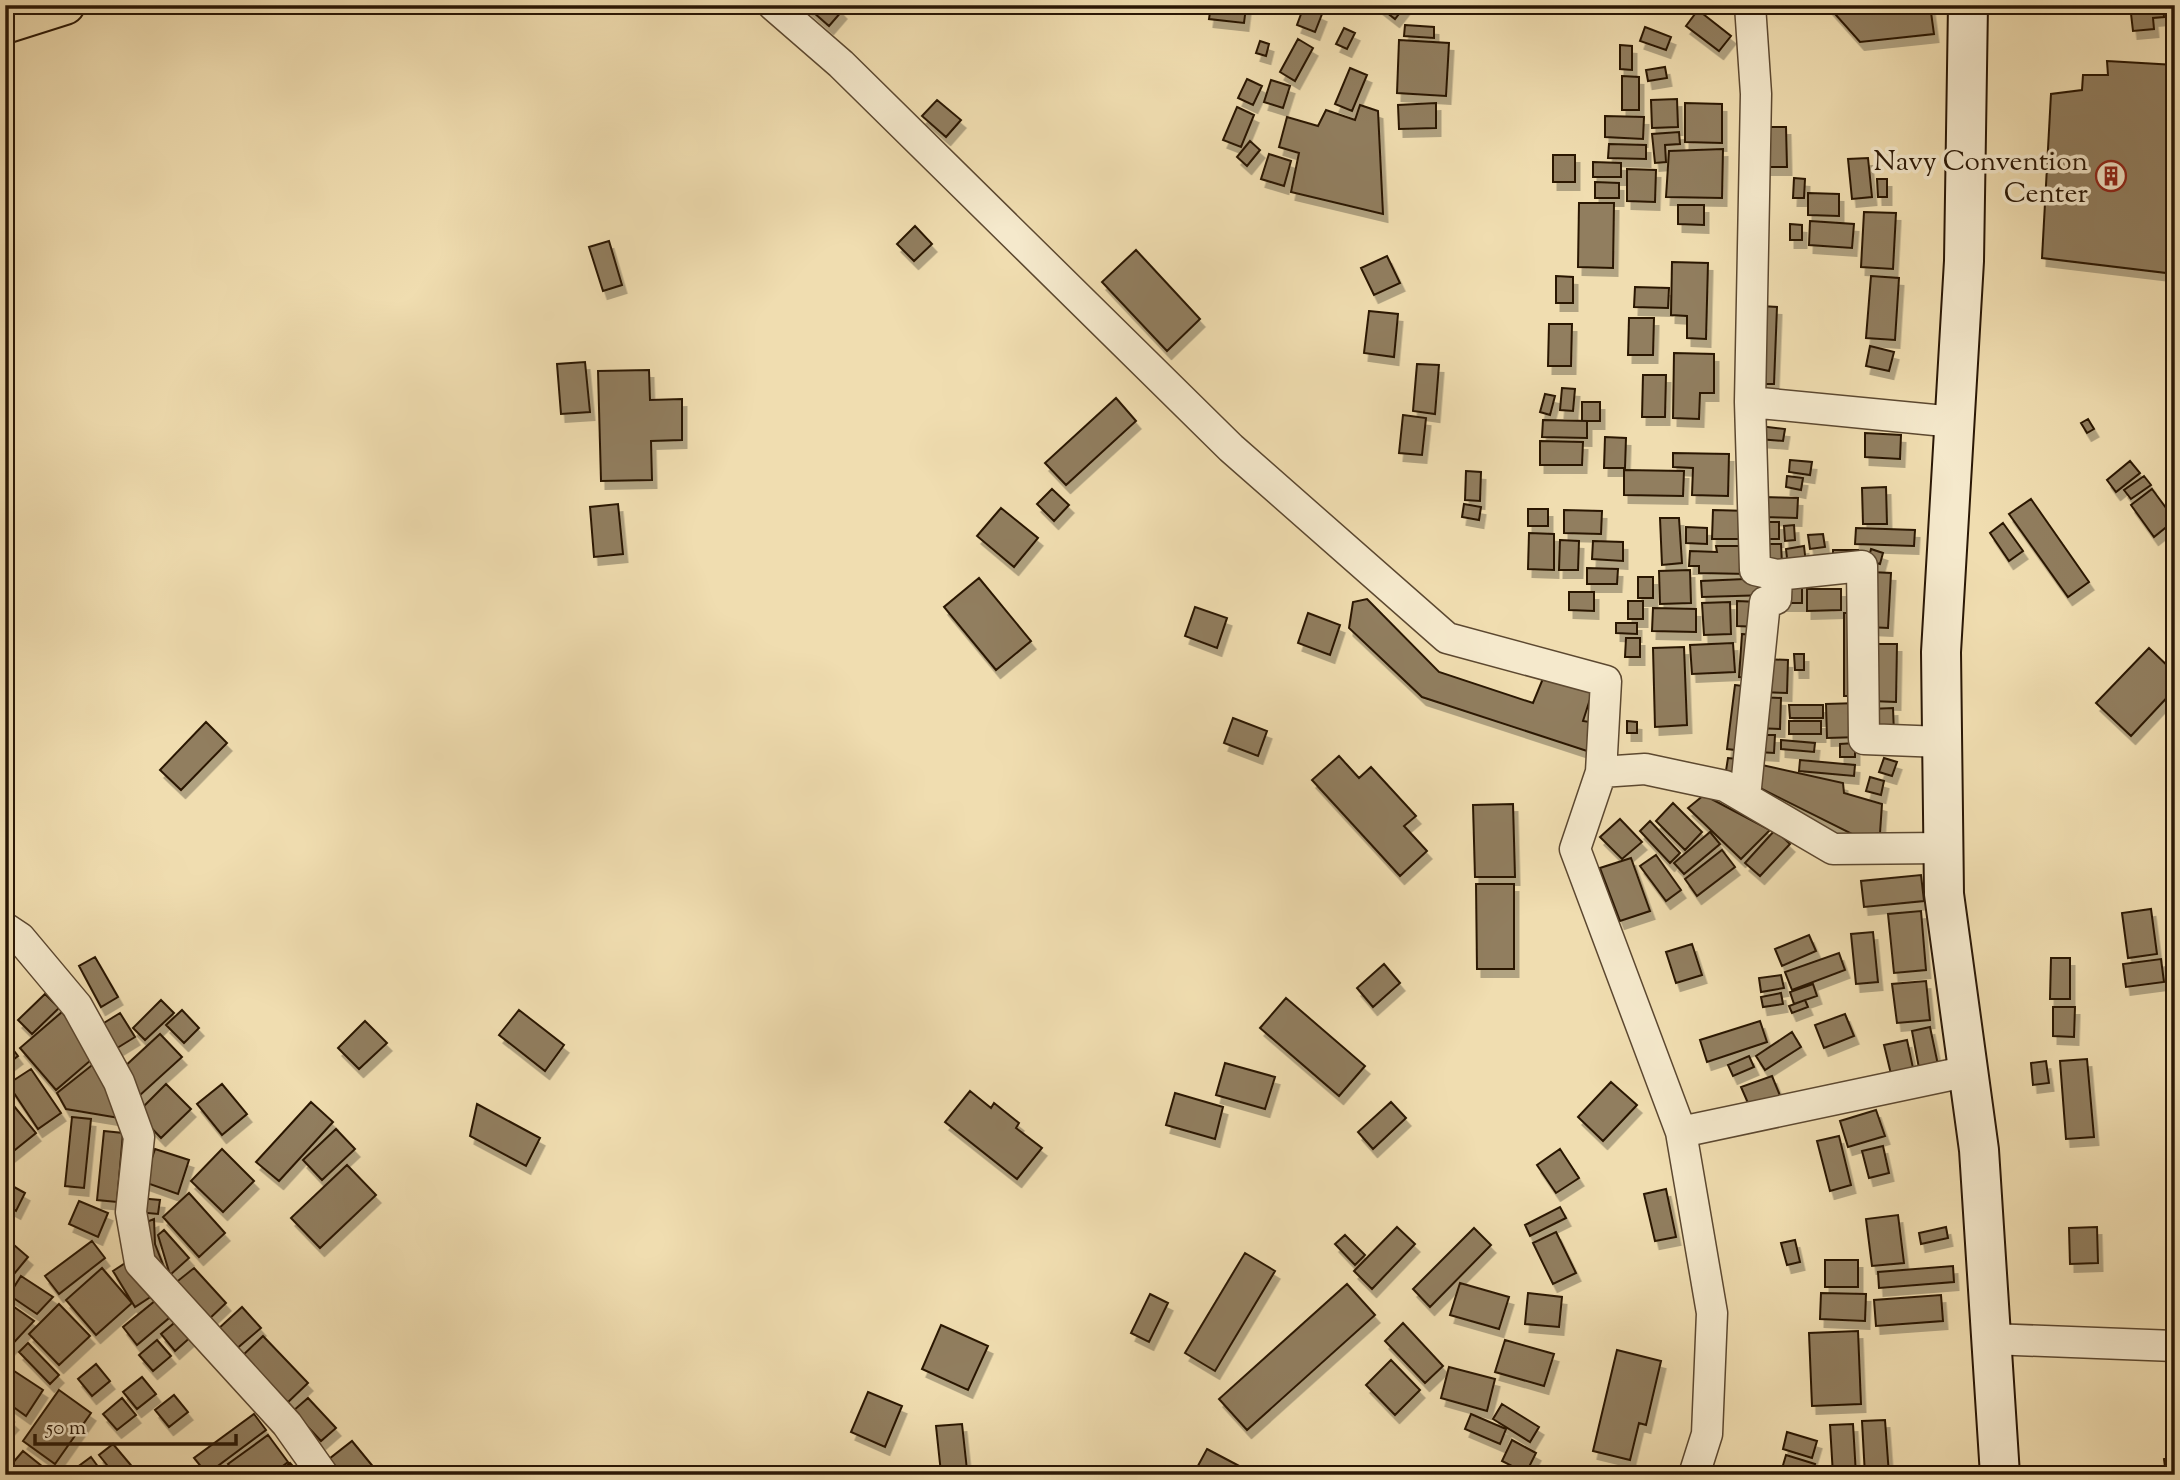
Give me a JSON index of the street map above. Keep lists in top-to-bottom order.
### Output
{
  "places": {
    "building": ["Navy Convention Center"]
  },
  "scale_bar": "50 m"
}
